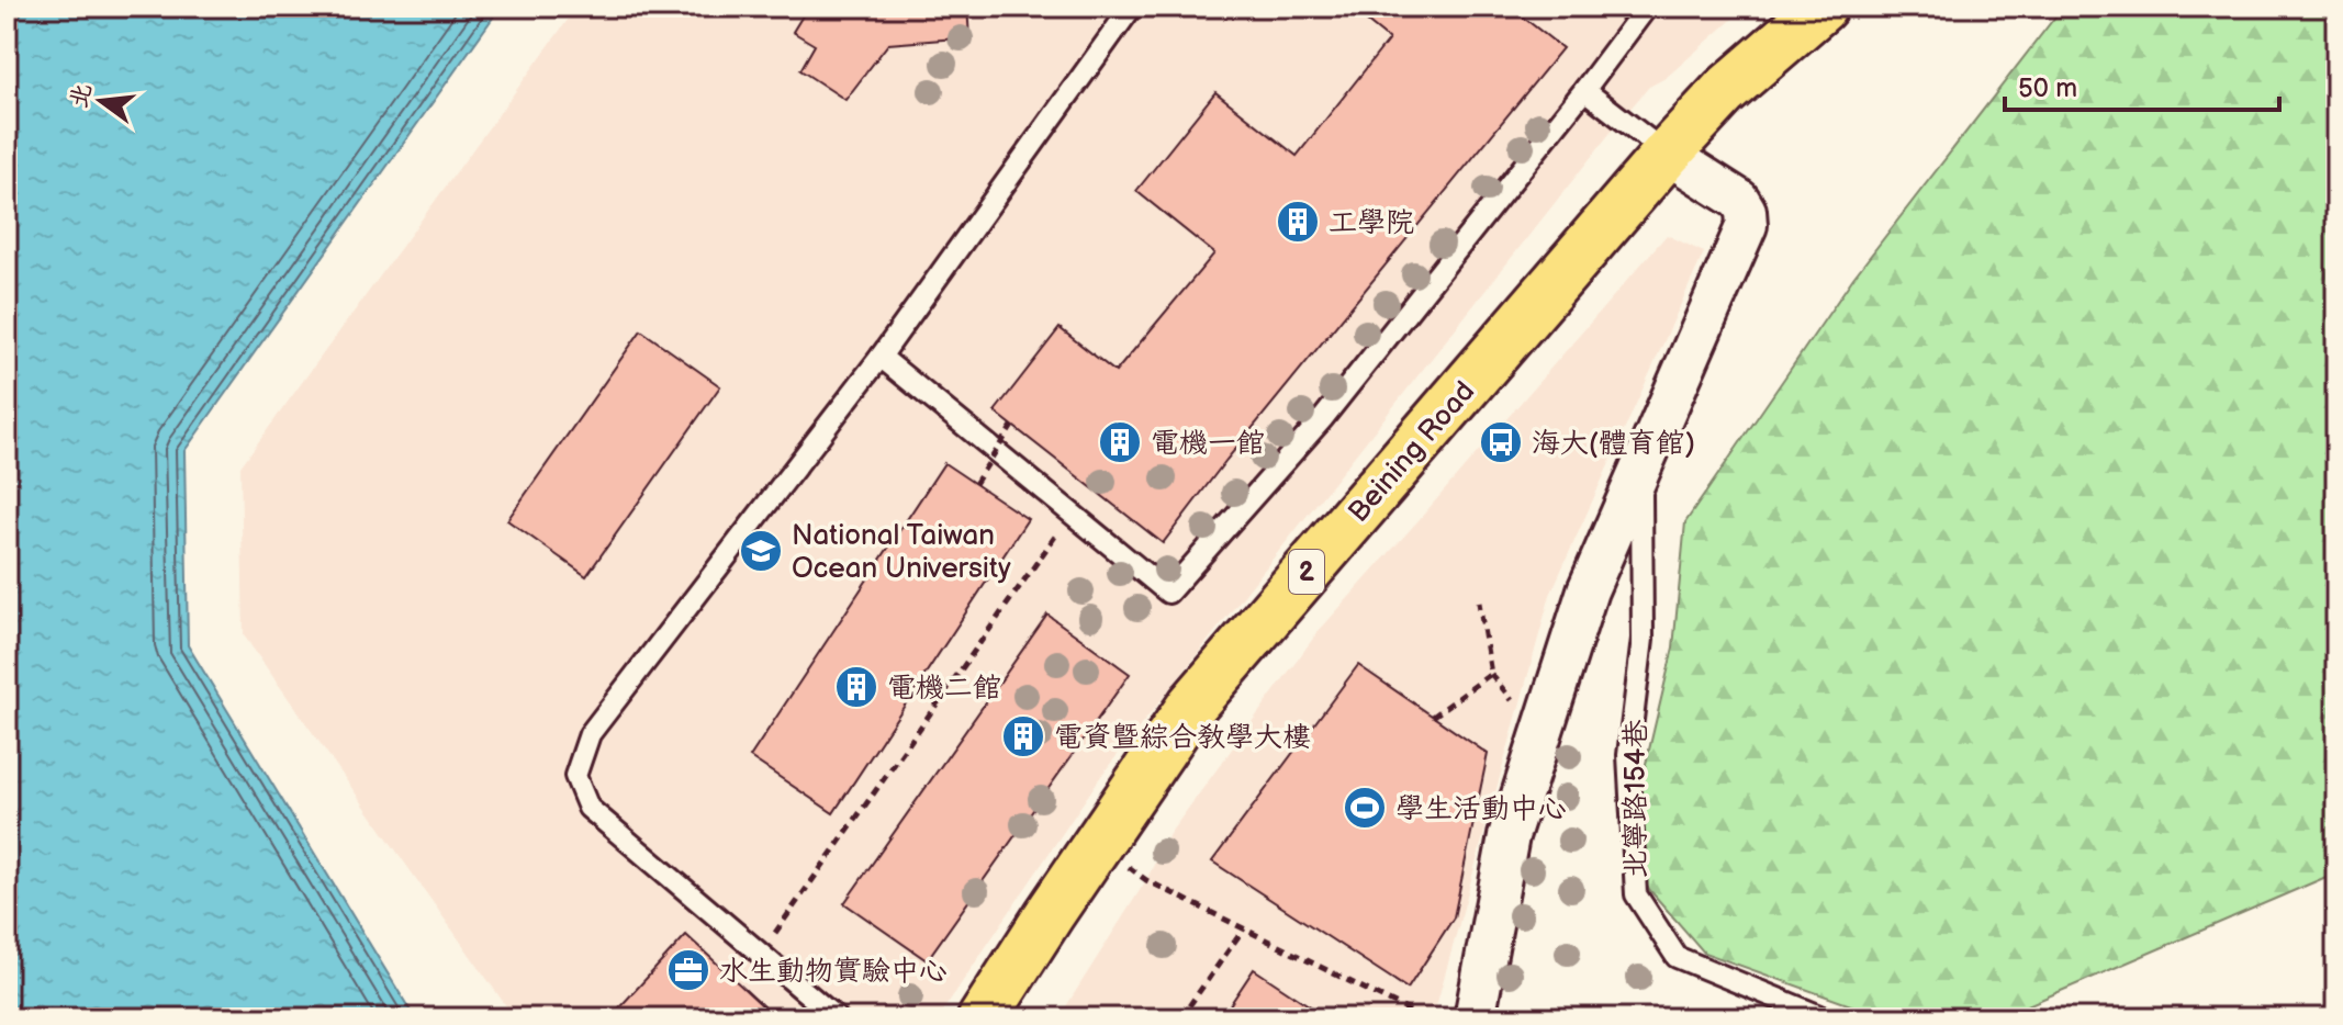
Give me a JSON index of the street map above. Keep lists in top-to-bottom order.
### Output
{
  "streets": {
    "main road": ["Beining Road", "2"],
    "street": ["北寧路154巷"]
  },
  "crossings": [
    ["Beining Road", "北寧路154巷"]
  ],
  "places": {
    "building": [
      "工學院",
      "電機一館",
      "電機二館",
      "電資暨綜合教學大樓"
    ],
    "bus stop": ["海大(體育館)"],
    "school or university": ["National Taiwan Ocean University"],
    "sports": ["學生活動中心"],
    "office": ["水生動物實驗中心"]
  },
  "scale_bar": "50 m",
  "north": "left"
}
